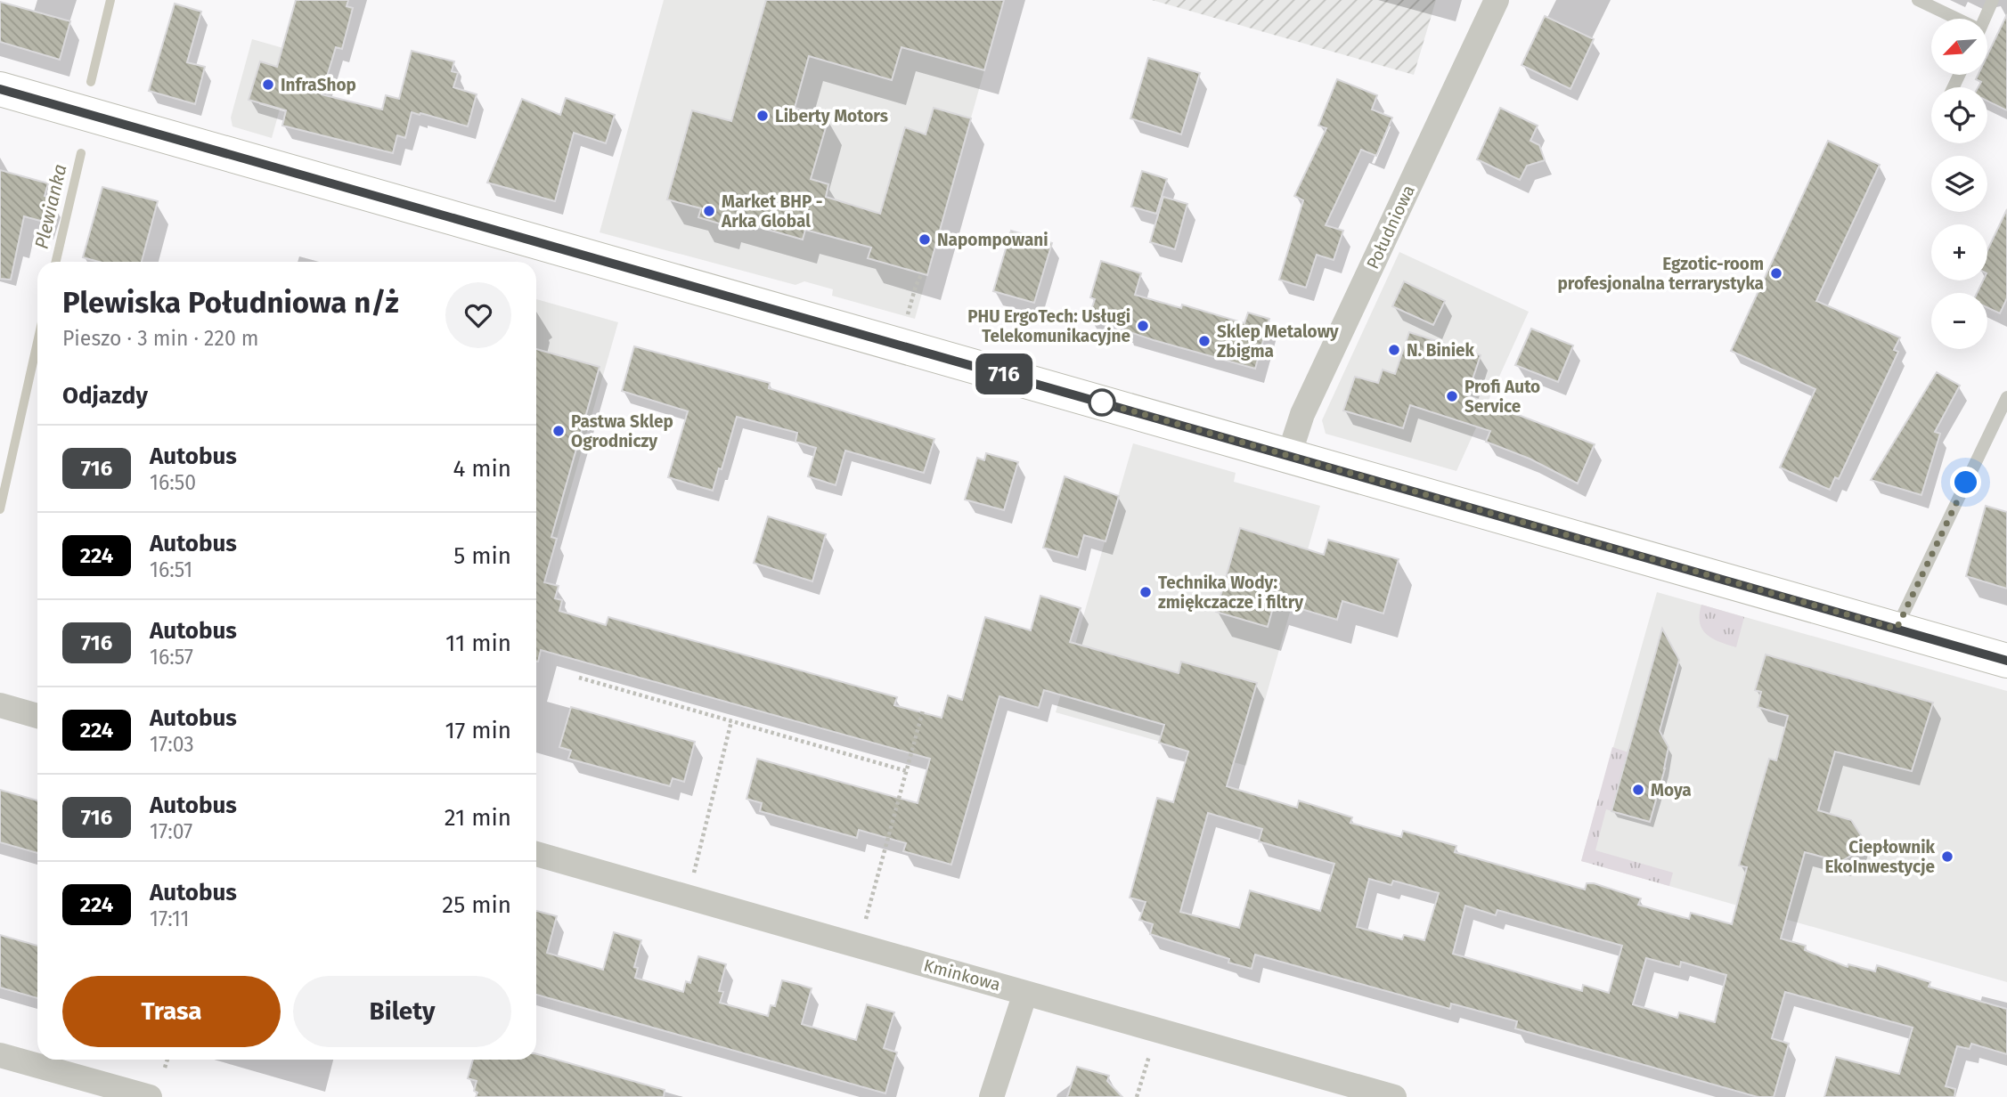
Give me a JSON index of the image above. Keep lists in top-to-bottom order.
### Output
{
  "streets": {
    "street": ["Południowa", "Kminkowa"]
  },
  "water": ["Plewianka"],
  "places": [
    "InfraShop",
    "Liberty Motors",
    "Market BHP - Arka Global",
    "Napompowani",
    "Egzotic-room profesjonalna terrarystyka",
    "PHU ErgoTech: Usługi Telekomunikacyjne",
    "Sklep Metalowy Zbigma",
    "N. Biniek",
    "Profi Auto Service",
    "Pastwa Sklep Ogrodniczy",
    "Technika Wody: zmiękczacze i filtry",
    "Moya",
    "Ciepłownik EkoInwestycje"
  ],
  "lines": ["bus line 716"],
  "north": "bottom left",
  "page": {
    "on_map": "716",
    "map_buttons": ["+", "−"],
    "heading": [
      ["Plewiska Południowa n/ż", "Pieszo · 3 min · 220 m"],
      "Odjazdy"
    ],
    "list": [
      {
        "mark": "716",
        "name": "Autobus",
        "note": "16:50",
        "value": "4 min"
      },
      {
        "mark": "224",
        "name": "Autobus",
        "note": "16:51",
        "value": "5 min"
      },
      {
        "mark": "716",
        "name": "Autobus",
        "note": "16:57",
        "value": "11 min"
      },
      {
        "mark": "224",
        "name": "Autobus",
        "note": "17:03",
        "value": "17 min"
      },
      {
        "mark": "716",
        "name": "Autobus",
        "note": "17:07",
        "value": "21 min"
      },
      {
        "mark": "224",
        "name": "Autobus",
        "note": "17:11",
        "value": "25 min"
      }
    ],
    "buttons": ["Trasa", "Bilety"]
  }
}
